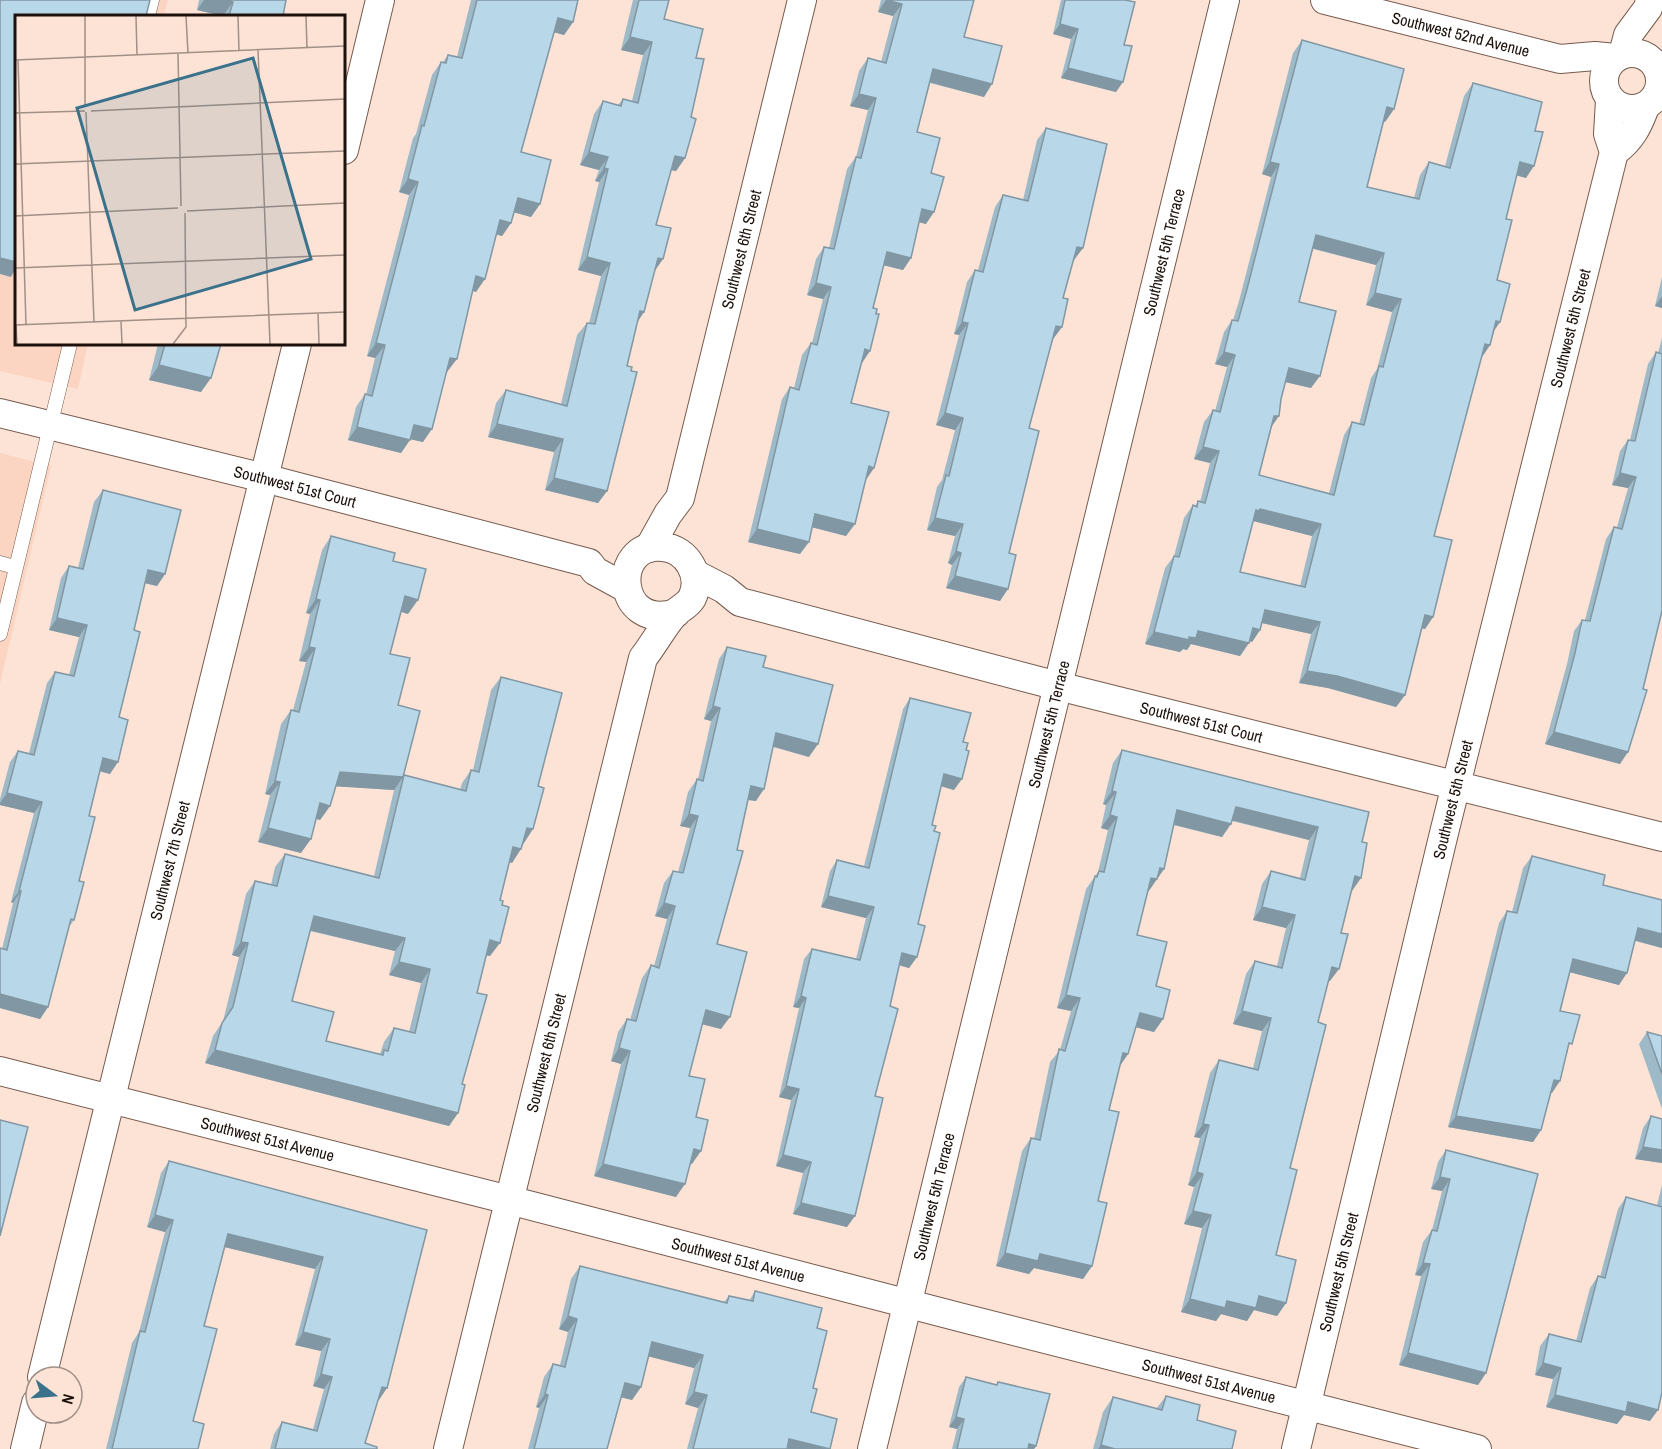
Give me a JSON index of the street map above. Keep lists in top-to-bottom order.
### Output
{
  "streets": {
    "street": [
      "Southwest 52nd Avenue",
      "Southwest 6th Street",
      "Southwest 5th Terrace",
      "Southwest 5th Street",
      "Southwest 51st Court",
      "Southwest 7th Street",
      "Southwest 51st Avenue"
    ]
  },
  "crossings": [
    ["Southwest 52nd Avenue", "Southwest 5th Street"],
    ["Southwest 6th Street", "Southwest 51st Court"],
    ["Southwest 6th Street", "Southwest 51st Avenue"],
    ["Southwest 5th Terrace", "Southwest 51st Court"],
    ["Southwest 5th Terrace", "Southwest 51st Avenue"],
    ["Southwest 5th Street", "Southwest 51st Court"],
    ["Southwest 5th Street", "Southwest 51st Avenue"],
    ["Southwest 51st Court", "Southwest 7th Street"],
    ["Southwest 7th Street", "Southwest 51st Avenue"]
  ],
  "north": "right"
}
